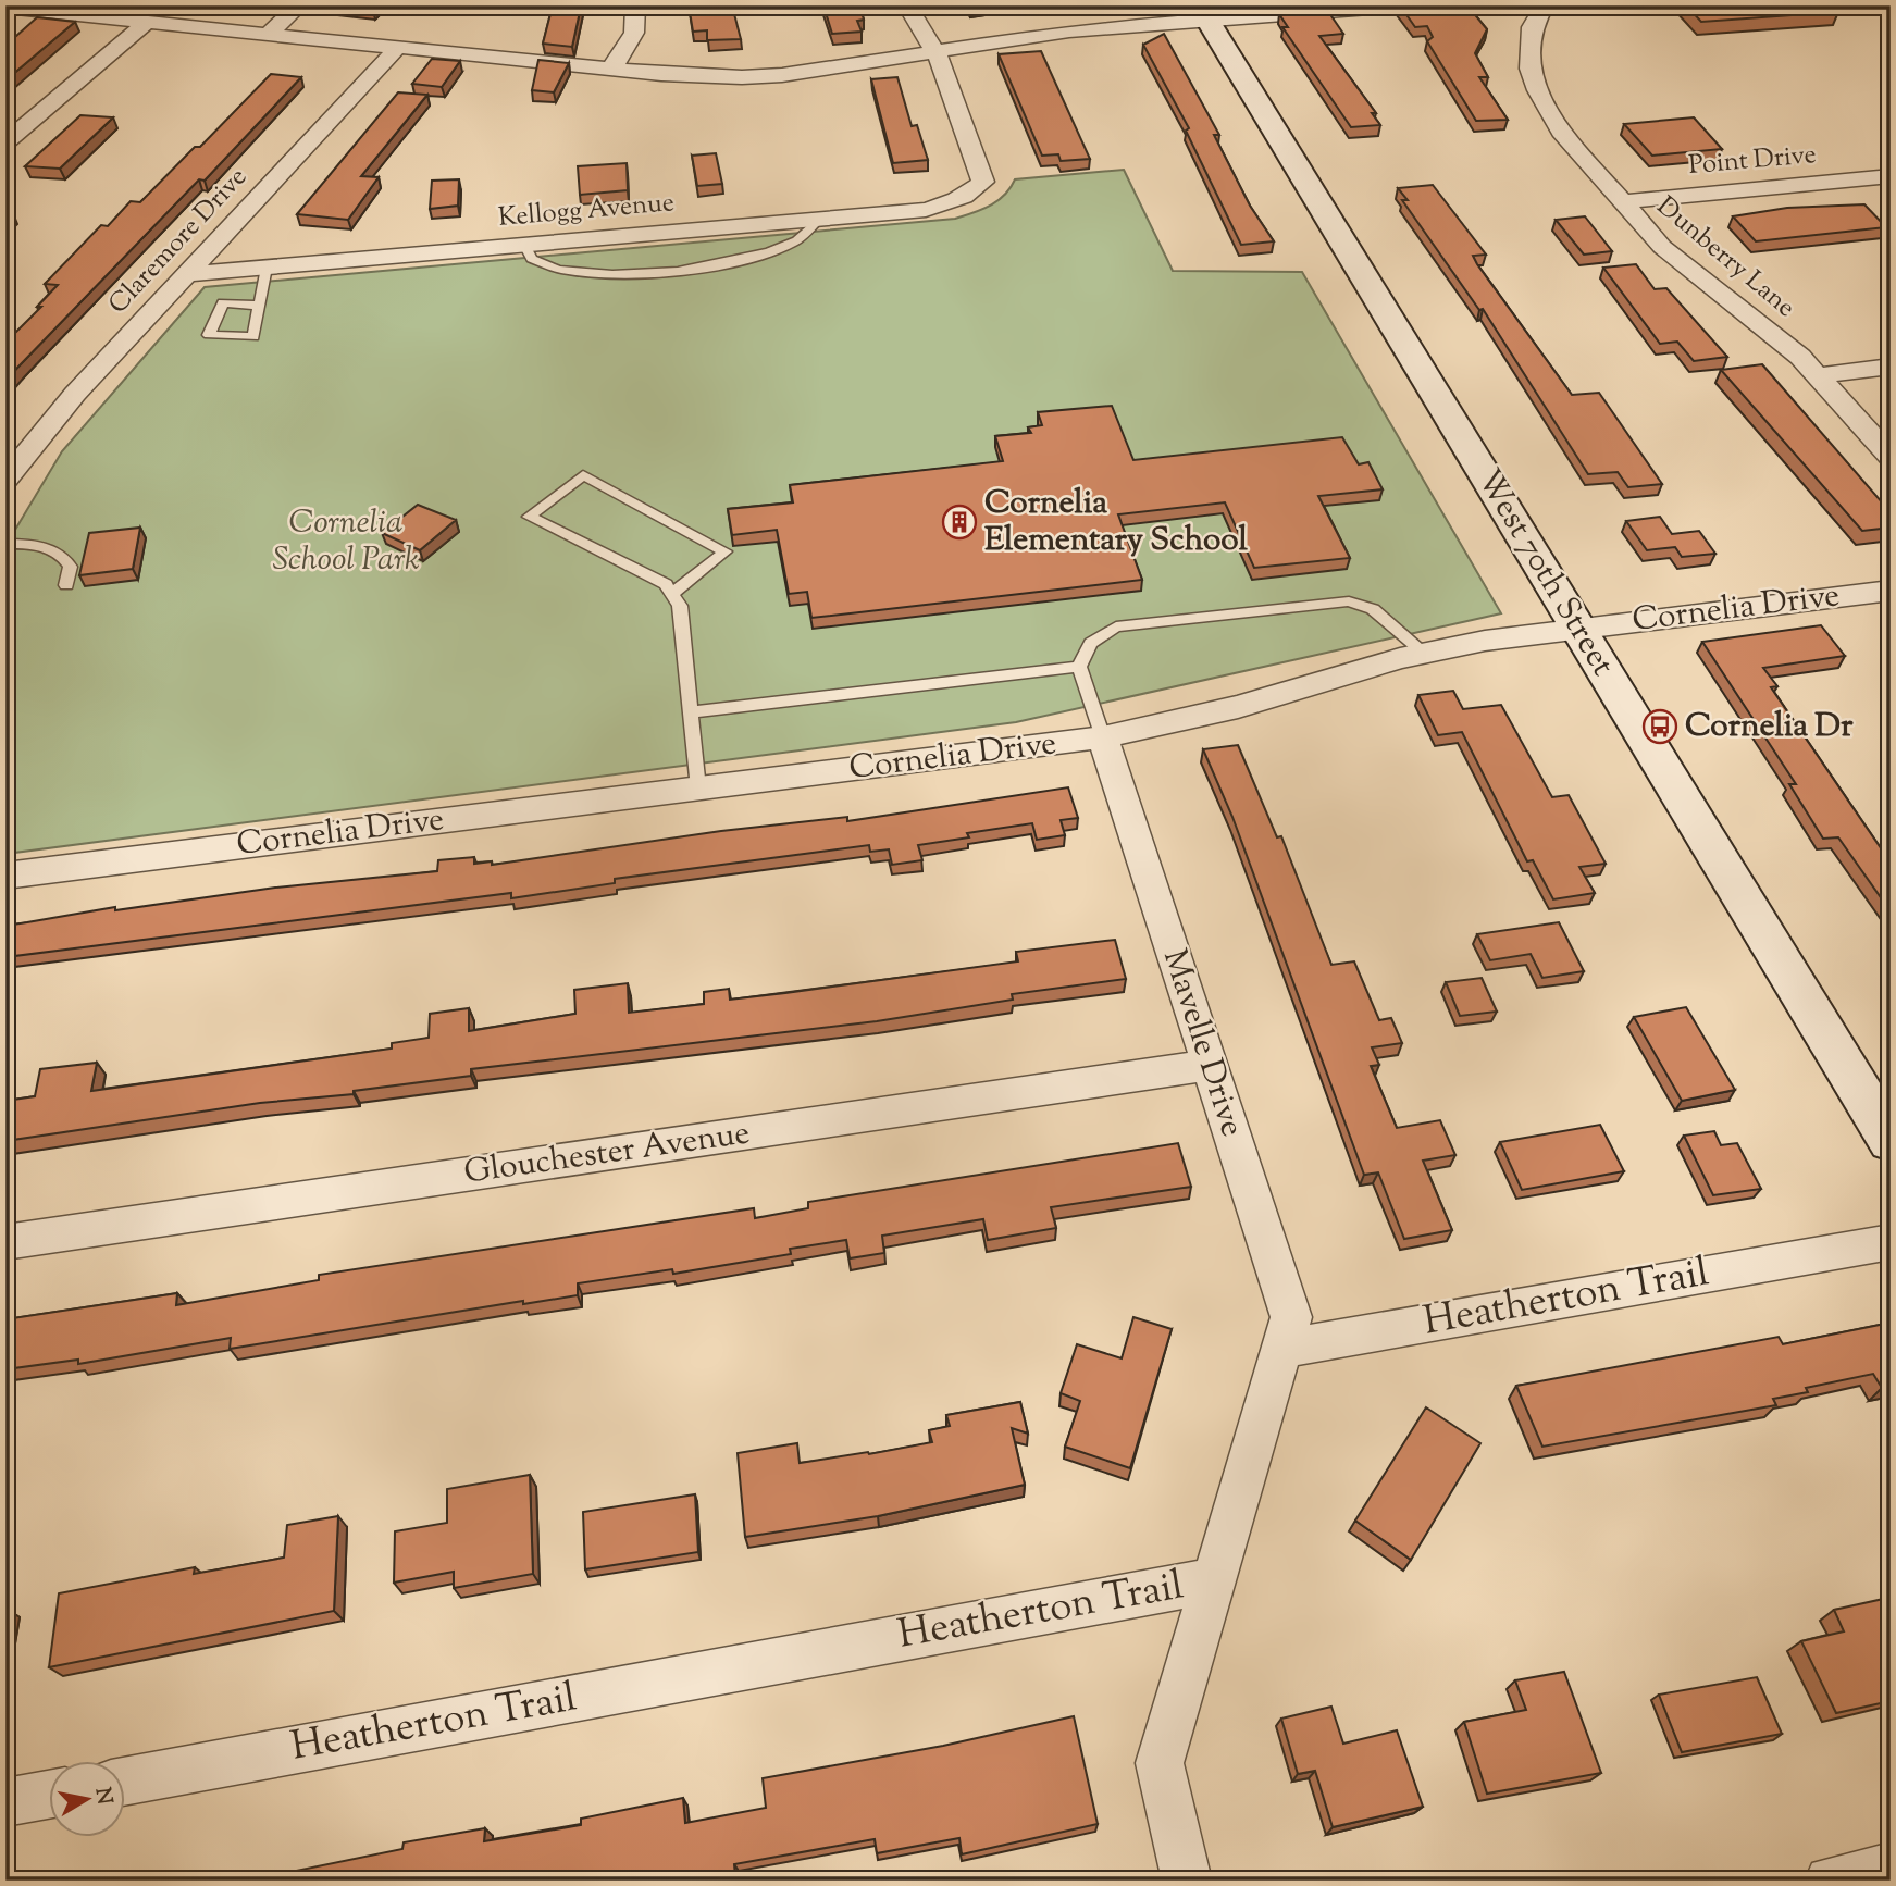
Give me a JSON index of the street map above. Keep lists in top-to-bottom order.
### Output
{
  "streets": {
    "street": [
      "Point Drive",
      "Kellogg Avenue",
      "Claremore Drive",
      "Dunberry Lane",
      "West 70th Street",
      "Cornelia Drive",
      "Mavelle Drive",
      "Glouchester Avenue",
      "Heatherton Trail"
    ]
  },
  "crossings": [
    ["Point Drive", "Dunberry Lane"],
    ["Kellogg Avenue", "Claremore Drive"],
    ["West 70th Street", "Cornelia Drive"],
    ["Cornelia Drive", "Mavelle Drive"],
    ["Mavelle Drive", "Glouchester Avenue"],
    ["Mavelle Drive", "Heatherton Trail"]
  ],
  "parks": ["Cornelia School Park"],
  "places": {
    "building": ["Cornelia Elementary School"],
    "bus stop": ["Cornelia Dr"]
  },
  "north": "right"
}
